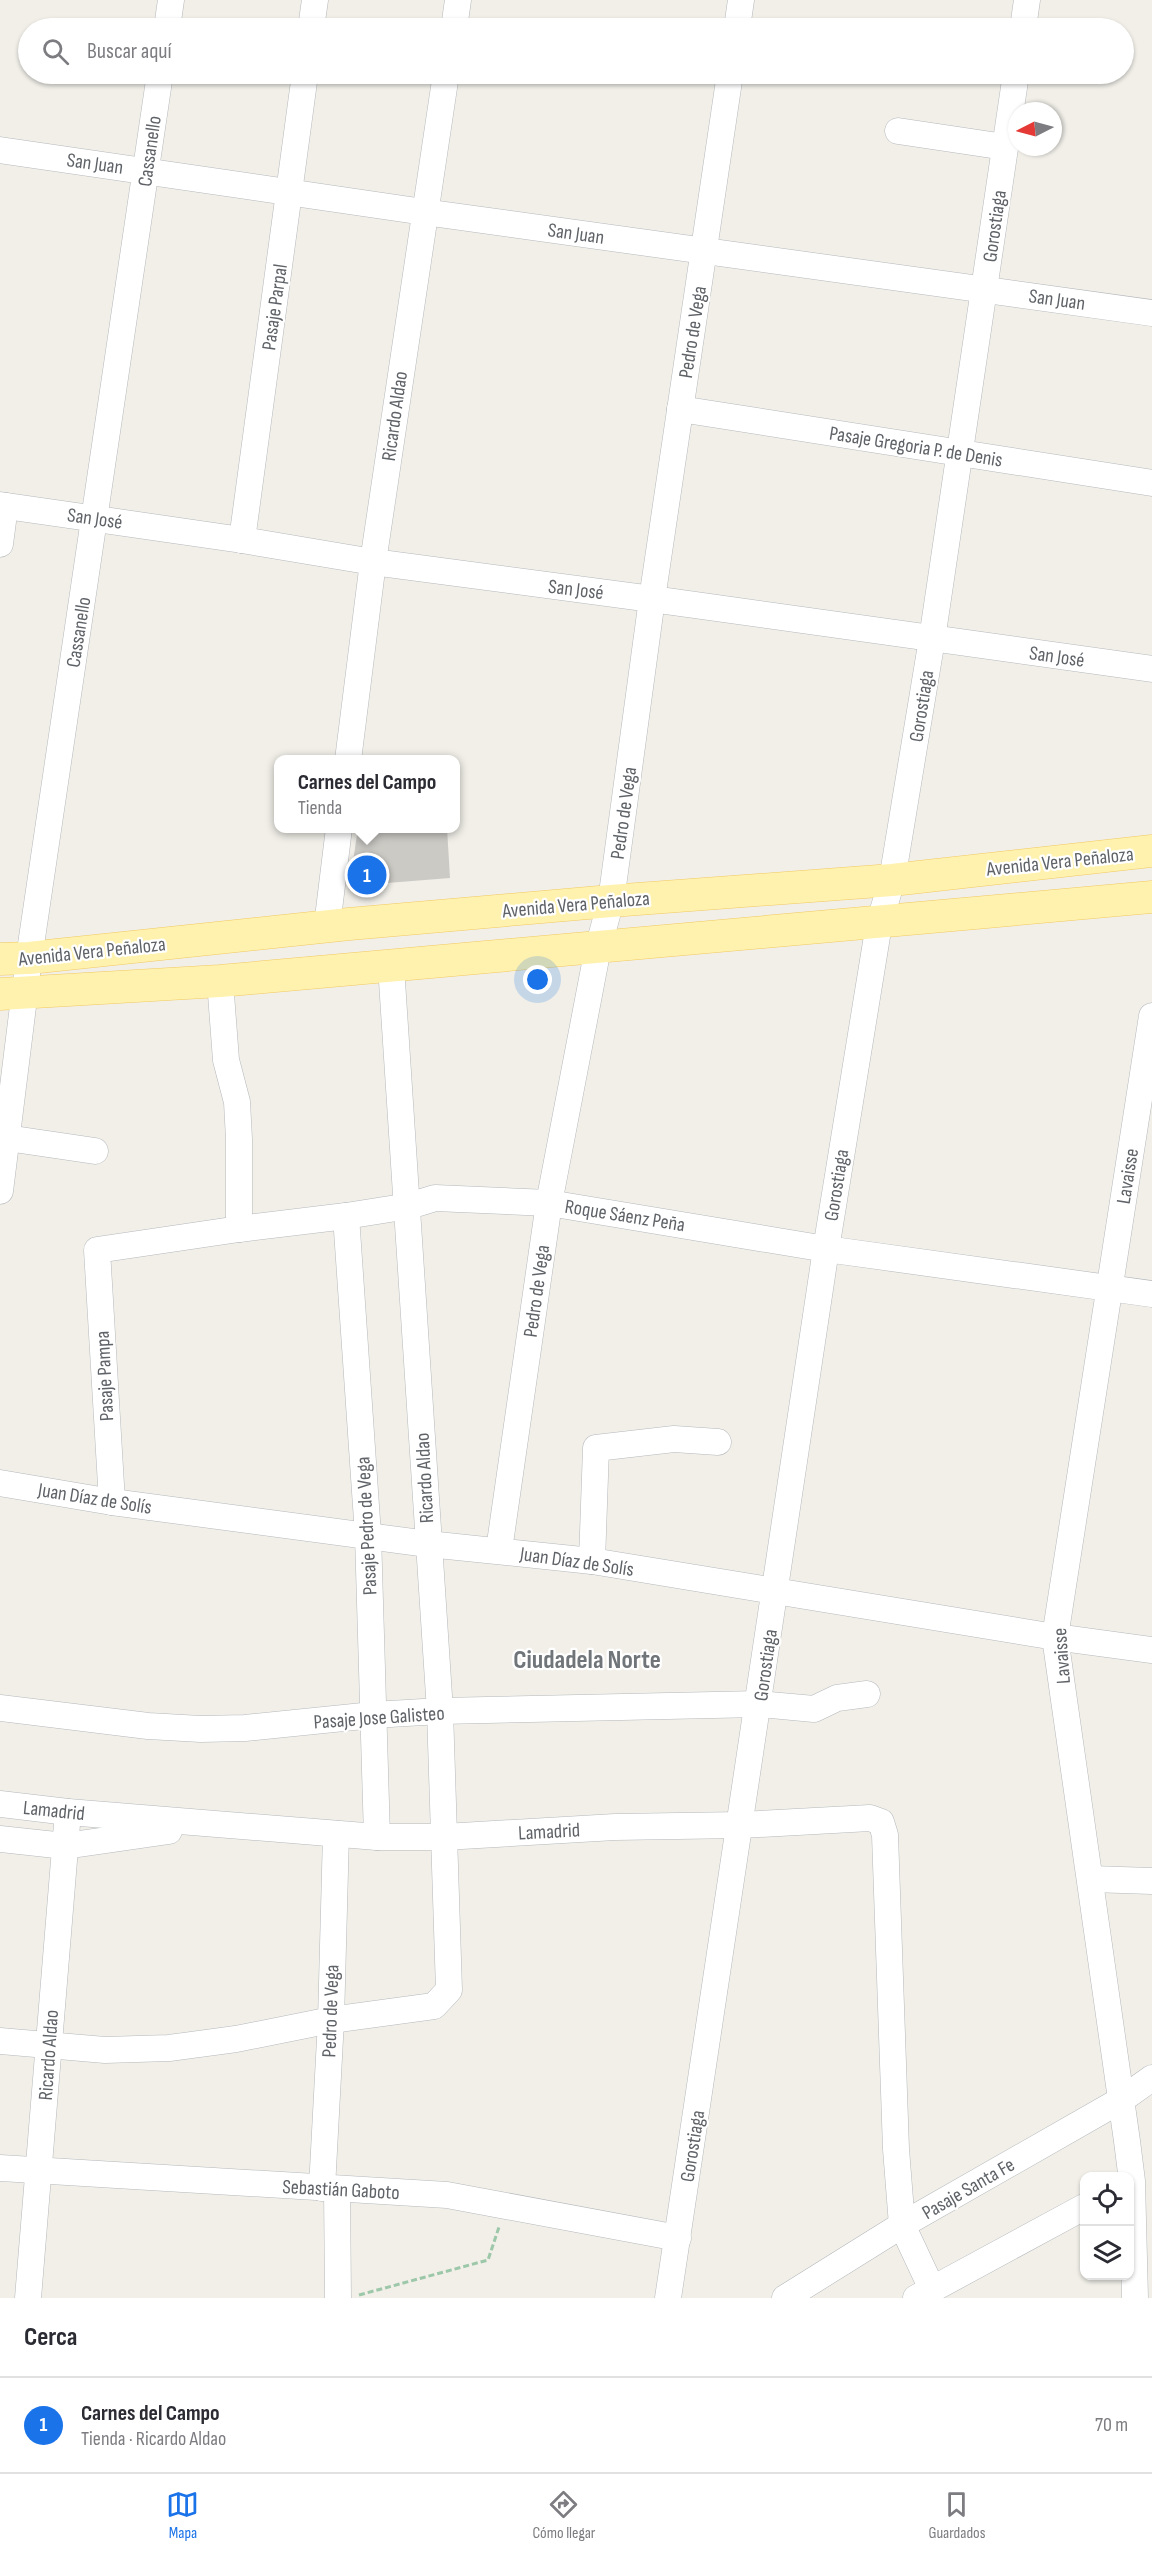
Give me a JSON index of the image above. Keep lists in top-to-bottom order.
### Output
{
  "streets": {
    "main road": ["Avenida Vera Peñaloza"],
    "street": [
      "Cassanello",
      "San Juan",
      "Gorostiaga",
      "Pasaje Parpal",
      "Pedro de Vega",
      "Ricardo Aldao",
      "Pasaje Gregoria P. de Denis",
      "San José",
      "Lavaisse",
      "Roque Sáenz Peña",
      "Pasaje Pampa",
      "Juan Díaz de Solís",
      "Pasaje Pedro de Vega",
      "Pasaje Jose Galisteo",
      "Lamadrid",
      "Pasaje Santa Fe",
      "Sebastián Gaboto"
    ]
  },
  "crossings": [
    ["Cassanello", "San Juan"],
    ["Cassanello", "San José"],
    ["Cassanello", "Avenida Vera Peñaloza"],
    ["San Juan", "Gorostiaga"],
    ["San Juan", "Pasaje Parpal"],
    ["San Juan", "Pedro de Vega"],
    ["San Juan", "Ricardo Aldao"],
    ["Gorostiaga", "Pasaje Gregoria P. de Denis"],
    ["Gorostiaga", "San José"],
    ["Gorostiaga", "Avenida Vera Peñaloza"],
    ["Gorostiaga", "Roque Sáenz Peña"],
    ["Gorostiaga", "Juan Díaz de Solís"],
    ["Gorostiaga", "Pasaje Jose Galisteo"],
    ["Gorostiaga", "Lamadrid"],
    ["Gorostiaga", "Sebastián Gaboto"],
    ["Pasaje Parpal", "San José"],
    ["Pedro de Vega", "Ricardo Aldao"],
    ["Pedro de Vega", "Pasaje Gregoria P. de Denis"],
    ["Pedro de Vega", "San José"],
    ["Pedro de Vega", "Avenida Vera Peñaloza"],
    ["Pedro de Vega", "Roque Sáenz Peña"],
    ["Pedro de Vega", "Juan Díaz de Solís"],
    ["Pedro de Vega", "Lamadrid"],
    ["Pedro de Vega", "Sebastián Gaboto"],
    ["Ricardo Aldao", "San José"],
    ["Ricardo Aldao", "Avenida Vera Peñaloza"],
    ["Ricardo Aldao", "Roque Sáenz Peña"],
    ["Ricardo Aldao", "Juan Díaz de Solís"],
    ["Ricardo Aldao", "Pasaje Jose Galisteo"],
    ["Ricardo Aldao", "Lamadrid"],
    ["Ricardo Aldao", "Sebastián Gaboto"],
    ["Lavaisse", "Roque Sáenz Peña"],
    ["Lavaisse", "Juan Díaz de Solís"],
    ["Lavaisse", "Pasaje Santa Fe"],
    ["Roque Sáenz Peña", "Pasaje Pampa"],
    ["Roque Sáenz Peña", "Pasaje Pedro de Vega"],
    ["Pasaje Pampa", "Juan Díaz de Solís"],
    ["Juan Díaz de Solís", "Pasaje Pedro de Vega"],
    ["Pasaje Pedro de Vega", "Pasaje Jose Galisteo"],
    ["Pasaje Pedro de Vega", "Lamadrid"],
    ["Lamadrid", "Pasaje Santa Fe"]
  ],
  "districts": ["Ciudadela Norte"],
  "north": "left",
  "page": {
    "search": "Buscar aquí",
    "popup": ["Carnes del Campo", "Tienda"],
    "pins": "1",
    "heading": "Cerca",
    "list": [
      {
        "mark": "1",
        "name": "Carnes del Campo",
        "note": "Tienda · Ricardo Aldao",
        "value": "70 m"
      }
    ],
    "nav": ["Mapa", "Cómo llegar", "Guardados"]
  }
}
